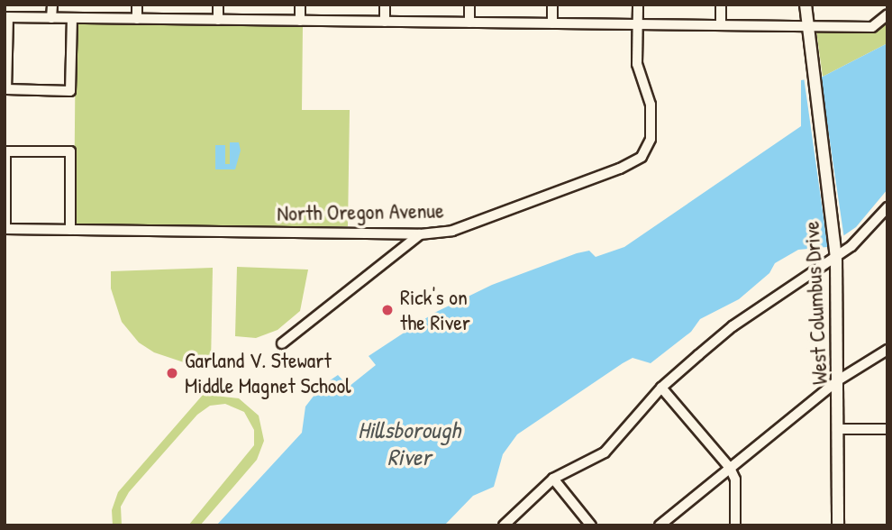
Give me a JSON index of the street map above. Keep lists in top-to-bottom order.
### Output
{
  "streets": {
    "main road": ["West Columbus Drive"],
    "street": ["North Oregon Avenue"]
  },
  "water": ["Hillsborough River"],
  "places": ["Rick's on the River", "Garland V. Stewart Middle Magnet School"]
}
